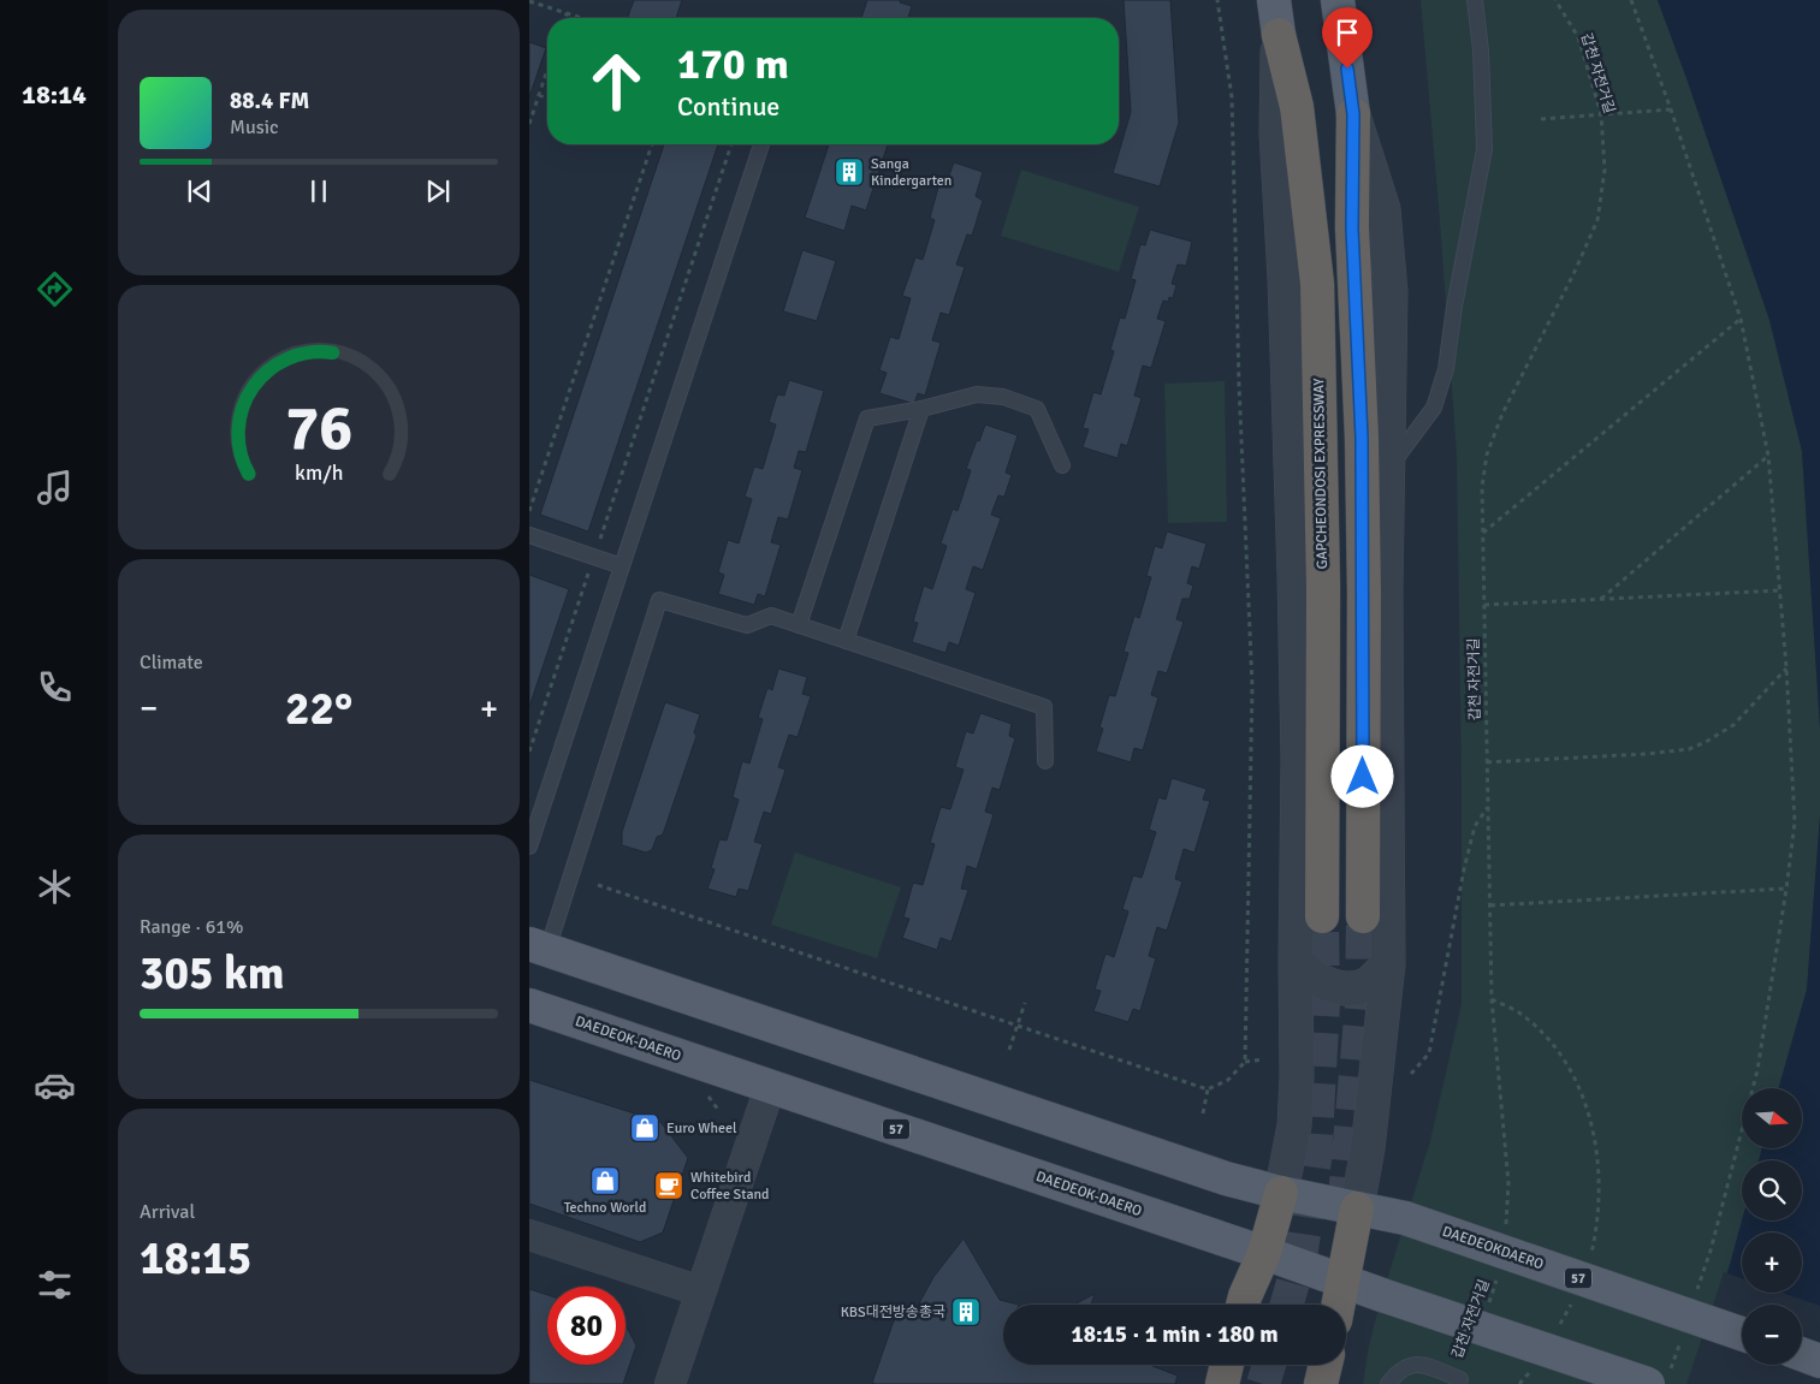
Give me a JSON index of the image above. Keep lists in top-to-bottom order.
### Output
{
  "streets": {
    "highway": ["GAPCHEONDOSI EXPRESSWAY"],
    "main road": ["DAEDEOK-DAERO", "57", "DAEDEOKDAERO"],
    "path": ["갑천 자전거길"]
  },
  "crossings": [
    ["57", "DAEDEOKDAERO"]
  ],
  "places": {
    "building": ["Sanga Kindergarten", "KBS대전방송총국"],
    "shop": ["Euro Wheel", "Techno World"],
    "cafe": ["Whitebird Coffee Stand"]
  },
  "north": "right",
  "page": {
    "tabs": "18:14",
    "turn": ["170 m", "Continue"],
    "song": ["88.4 FM", "Music"],
    "tile": [
      "Climate",
      ["Range · 61%", "305 km"],
      ["Arrival", "18:15"]
    ],
    "heat": ["−", "22°", "+"],
    "map_buttons": ["+", "−"],
    "limit": "80",
    "trip": "18:15 · 1 min · 180 m",
    "gauge": ["76", "km/h"]
  }
}
